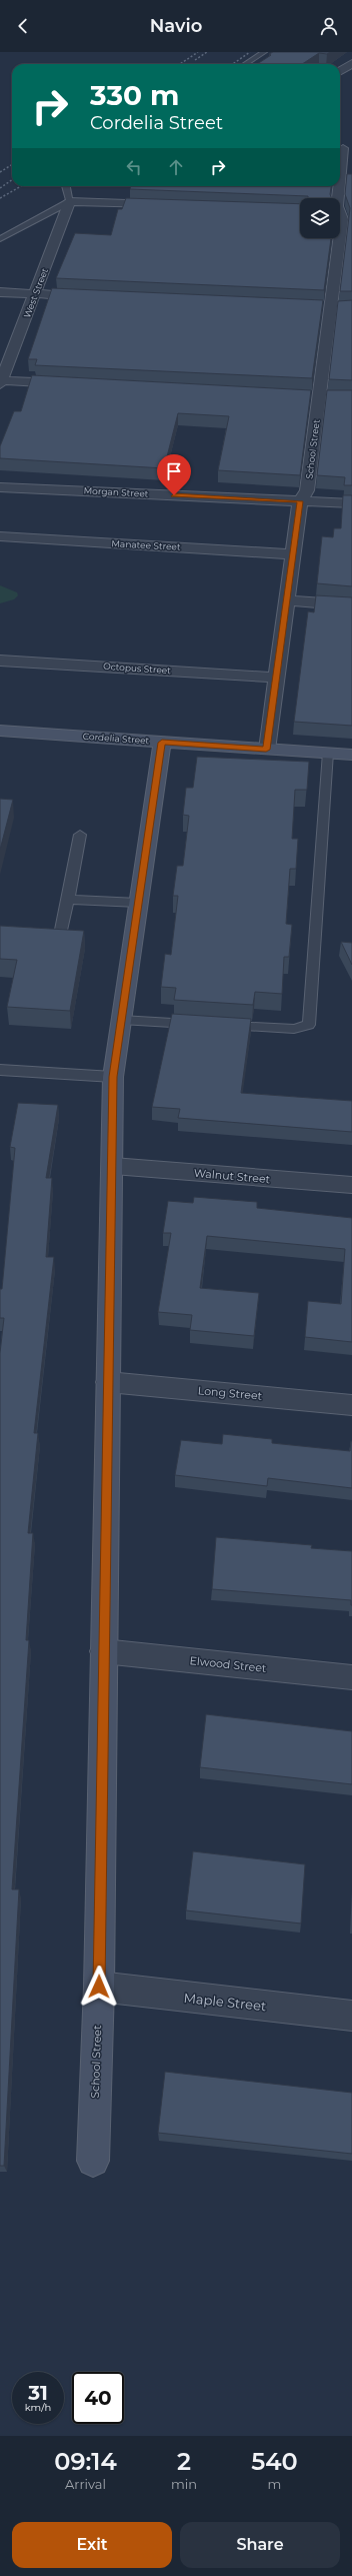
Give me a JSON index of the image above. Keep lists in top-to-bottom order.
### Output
{
  "streets": {
    "street": [
      "West Street",
      "School Street",
      "Morgan Street",
      "Manatee Street",
      "Octopus Street",
      "Cordelia Street",
      "Walnut Street",
      "Long Street",
      "Elwood Street",
      "Maple Street"
    ]
  },
  "crossings": [
    ["School Street", "Morgan Street"],
    ["School Street", "Manatee Street"],
    ["School Street", "Octopus Street"],
    ["School Street", "Cordelia Street"],
    ["School Street", "Walnut Street"],
    ["School Street", "Long Street"],
    ["School Street", "Elwood Street"],
    ["School Street", "Maple Street"]
  ],
  "page": {
    "header": "Navio",
    "turn": ["330 m", "Cordelia Street"],
    "speed": "31 km/h",
    "limit": "40",
    "eta": [
      "09:14",
      "Arrival",
      "2",
      "min",
      "540",
      "m"
    ],
    "buttons": ["Exit", "Share"]
  }
}
